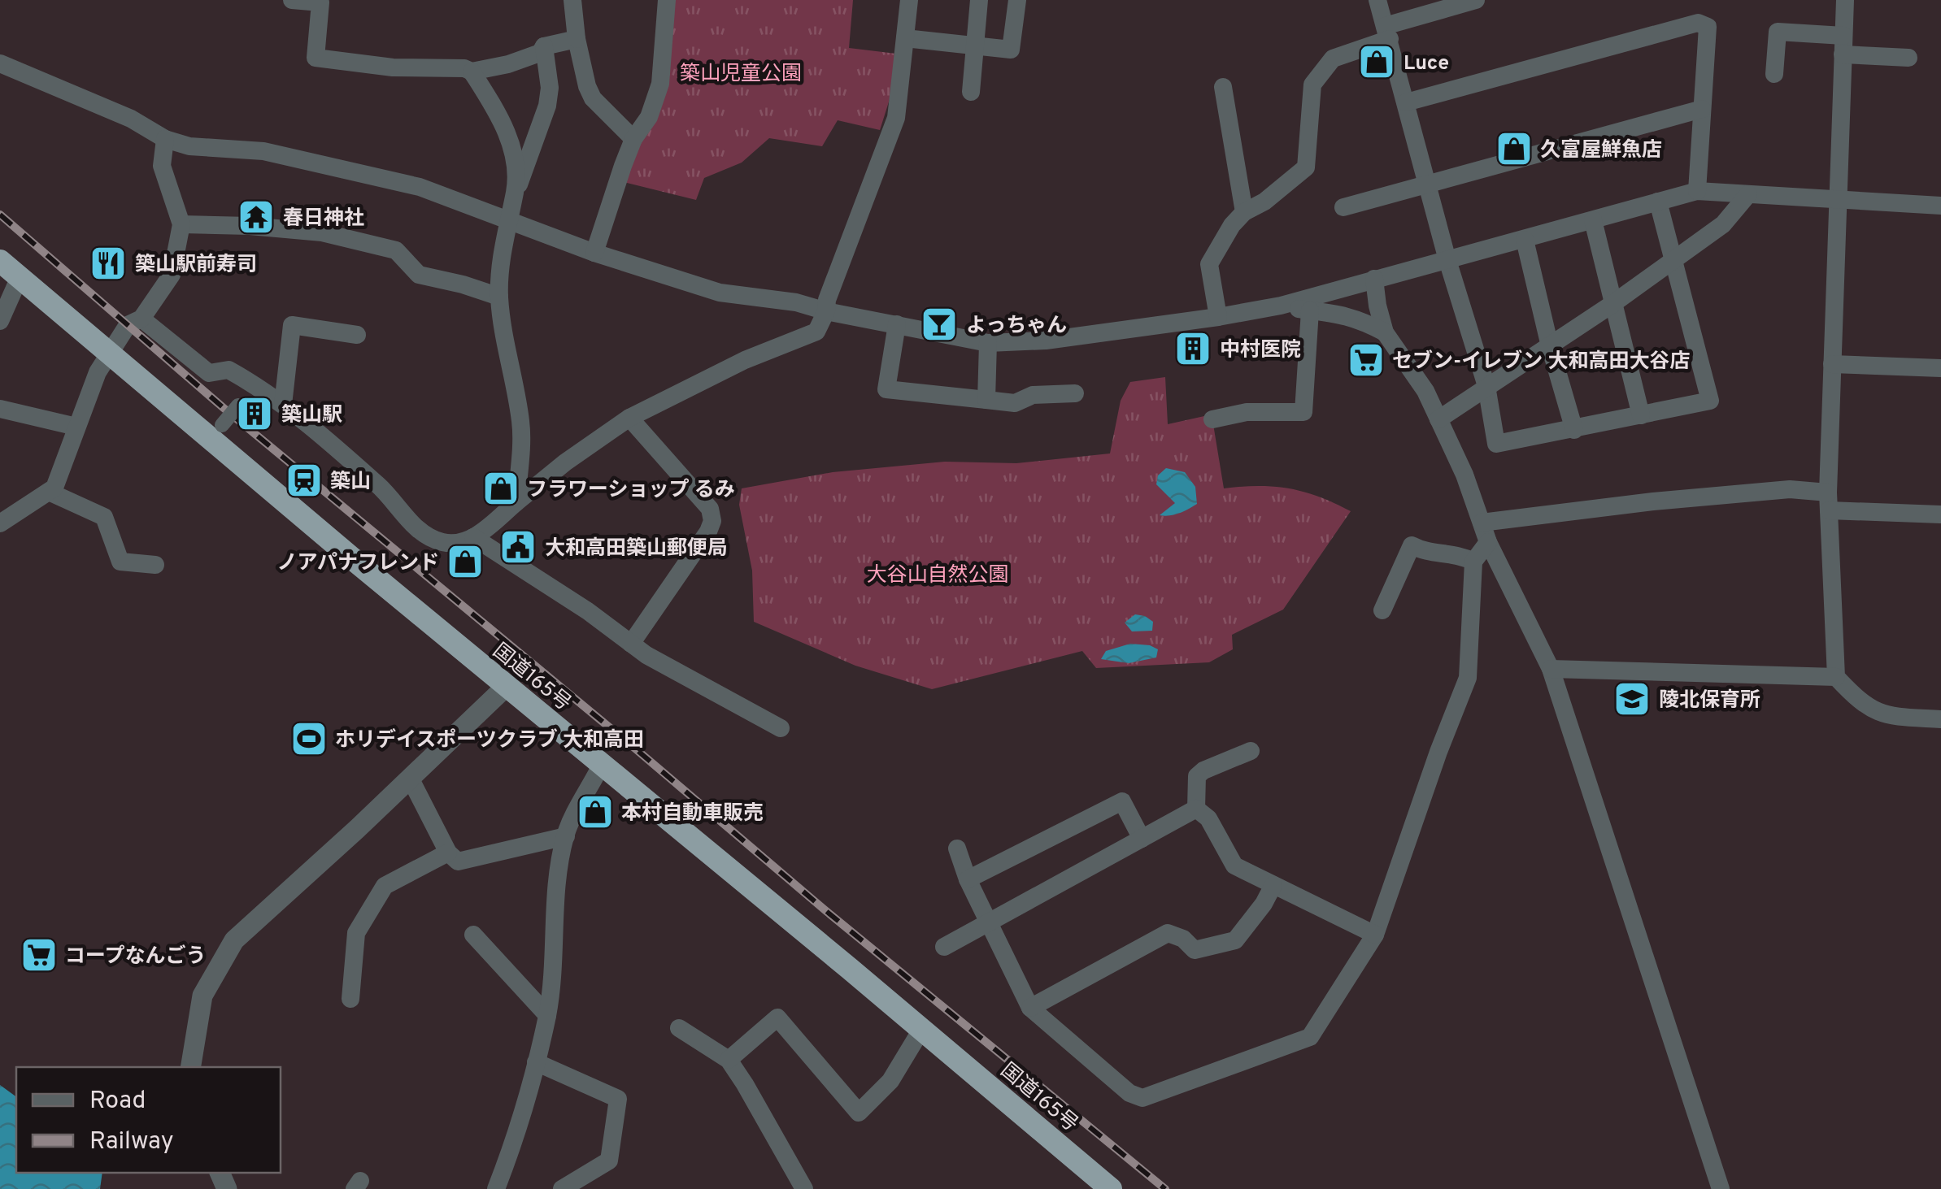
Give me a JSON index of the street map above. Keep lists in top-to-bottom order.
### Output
{
  "streets": {
    "highway": ["国道165号"]
  },
  "parks": ["築山児童公園", "大谷山自然公園"],
  "places": {
    "shop": [
      "Luce",
      "久富屋鮮魚店",
      "フラワーショップ るみ",
      "ノアパナフレンド",
      "本村自動車販売"
    ],
    "temple": ["春日神社"],
    "restaurant": ["築山駅前寿司"],
    "bar": ["よっちゃん"],
    "building": ["中村医院", "築山駅"],
    "supermarket": ["セブン-イレブン 大和高田大谷店", "コープなんごう"],
    "station": ["築山"],
    "public building": ["大和高田築山郵便局"],
    "school or university": ["陵北保育所"],
    "sports": ["ホリデイスポーツクラブ 大和高田"]
  },
  "legend": ["Road", "Railway"]
}
